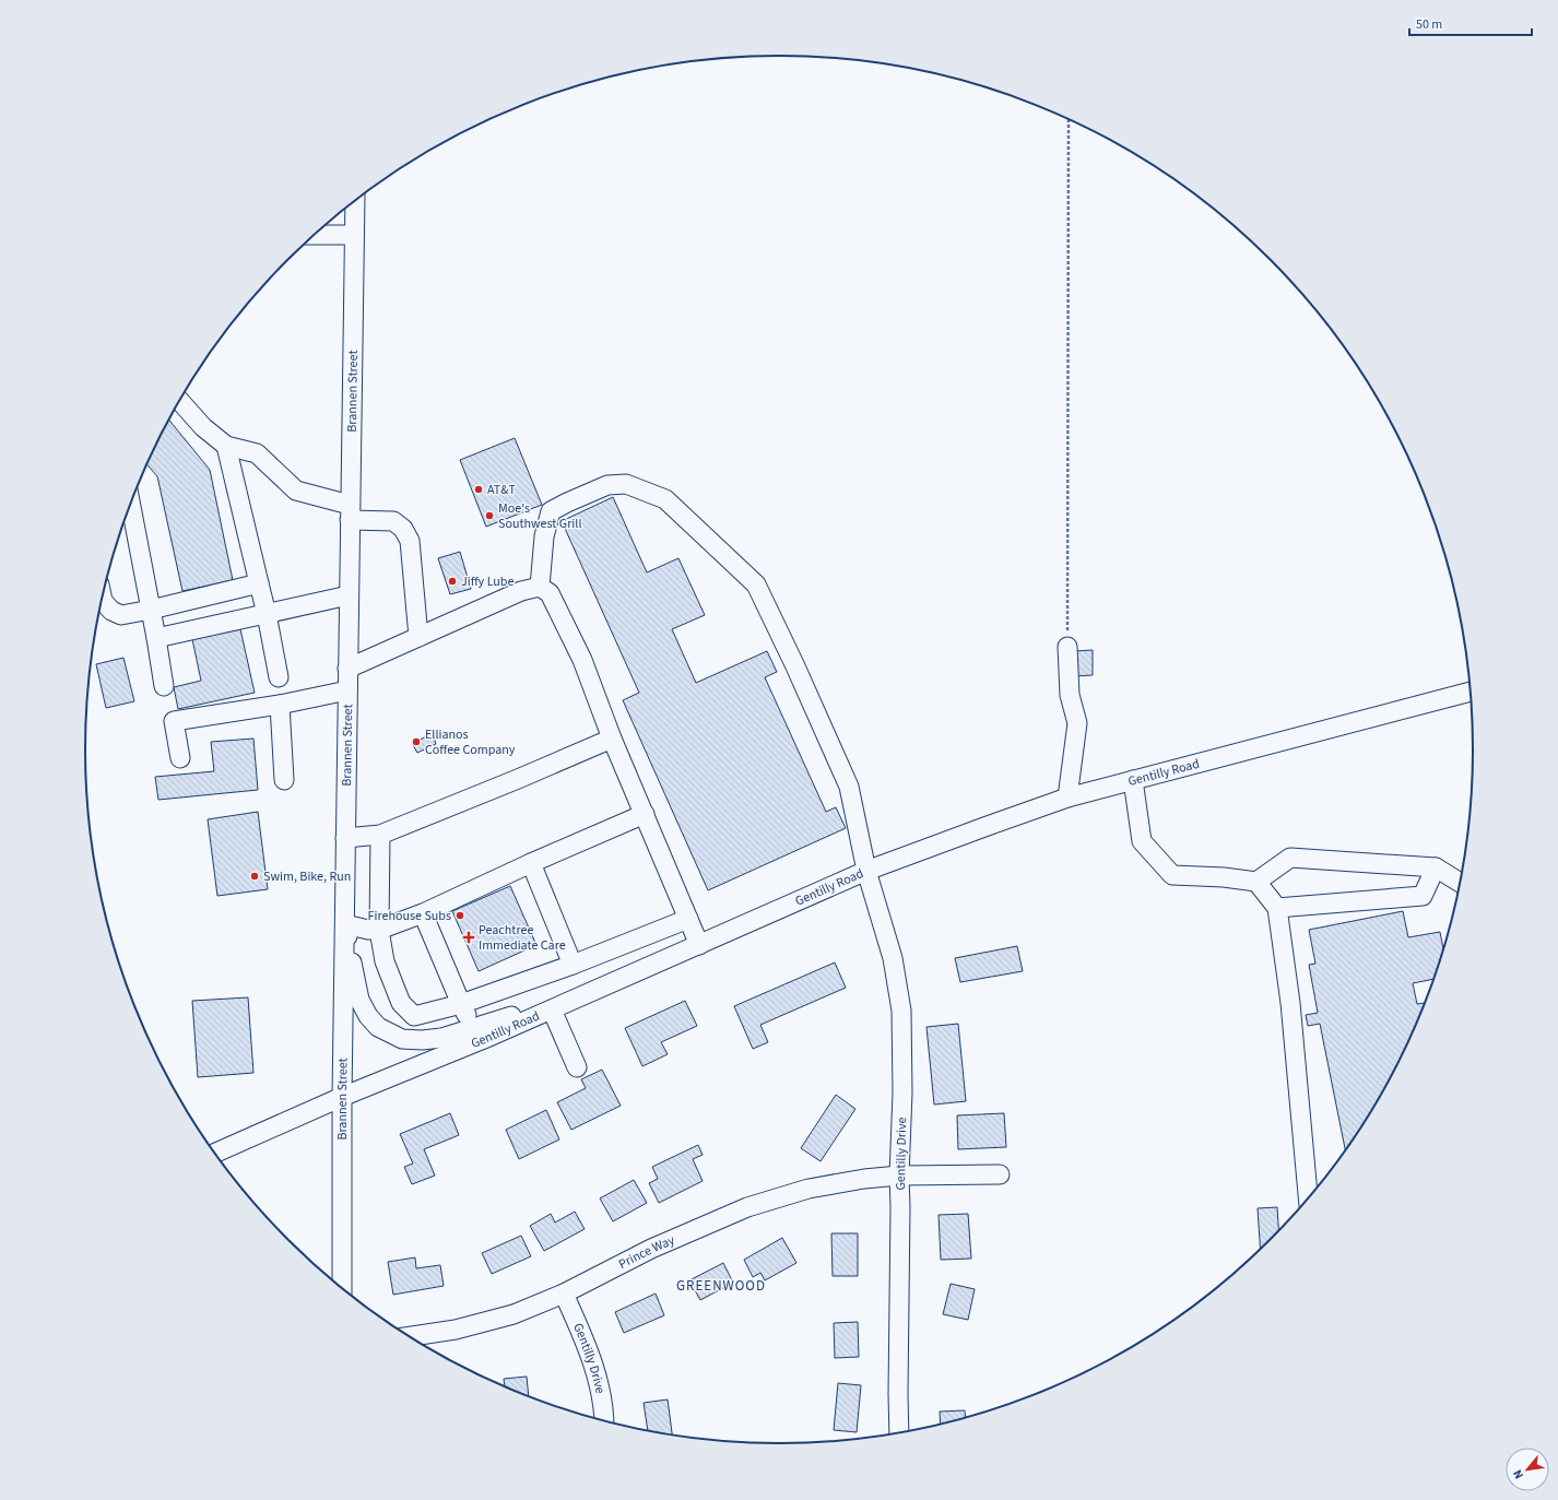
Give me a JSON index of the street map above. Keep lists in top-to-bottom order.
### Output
{
  "streets": {
    "street": [
      "Brannen Street",
      "Gentilly Road",
      "Gentilly Drive",
      "Prince Way"
    ]
  },
  "crossings": [
    ["Brannen Street", "Gentilly Road"],
    ["Gentilly Road", "Gentilly Drive"],
    ["Gentilly Drive", "Prince Way"]
  ],
  "districts": ["GREENWOOD"],
  "places": {
    "other": [
      "AT&T",
      "Moe's Southwest Grill",
      "Jiffy Lube",
      "Ellianos Coffee Company",
      "Swim, Bike, Run",
      "Firehouse Subs"
    ],
    "health": ["Peachtree Immediate Care"]
  },
  "scale_bar": "50 m",
  "north": "bottom left"
}
